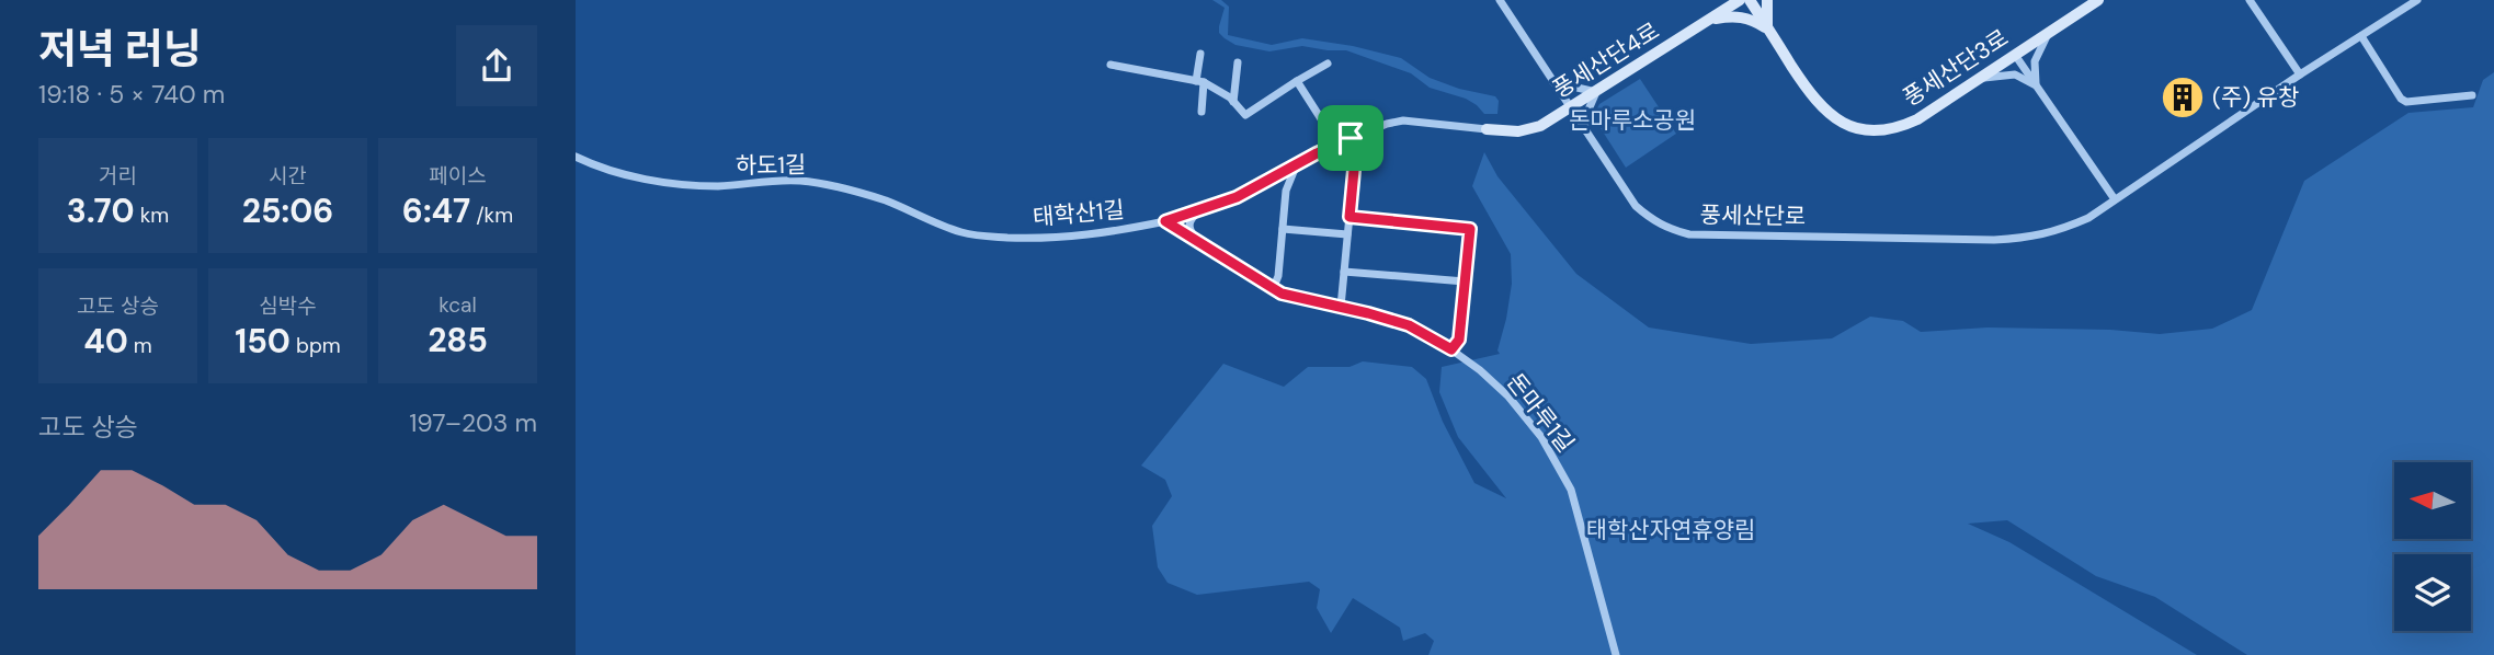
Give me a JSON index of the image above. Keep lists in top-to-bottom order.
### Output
{
  "streets": {
    "street": [
      "풍세산단4로",
      "풍세산단3로",
      "하도1길",
      "태학산1길",
      "풍세산단로",
      "돈마루1길"
    ]
  },
  "crossings": [
    ["풍세산단4로", "풍세산단로"],
    ["하도1길", "태학산1길"],
    ["태학산1길", "돈마루1길"]
  ],
  "parks": ["돈마루소공원", "태학산자연휴양림"],
  "places": {
    "building": ["(주) 유창"]
  },
  "north": "left",
  "page": {
    "heading": ["저녁 러닝", "19:18 · 5 × 740 m"],
    "stats": [
      ["거리", "3.70 km"],
      ["시간", "25:06"],
      ["페이스", "6:47 /km"],
      ["고도 상승", "40 m"],
      ["심박수", "150 bpm"],
      ["kcal", "285"]
    ],
    "chart": ["고도 상승", "197–203 m"]
  }
}
